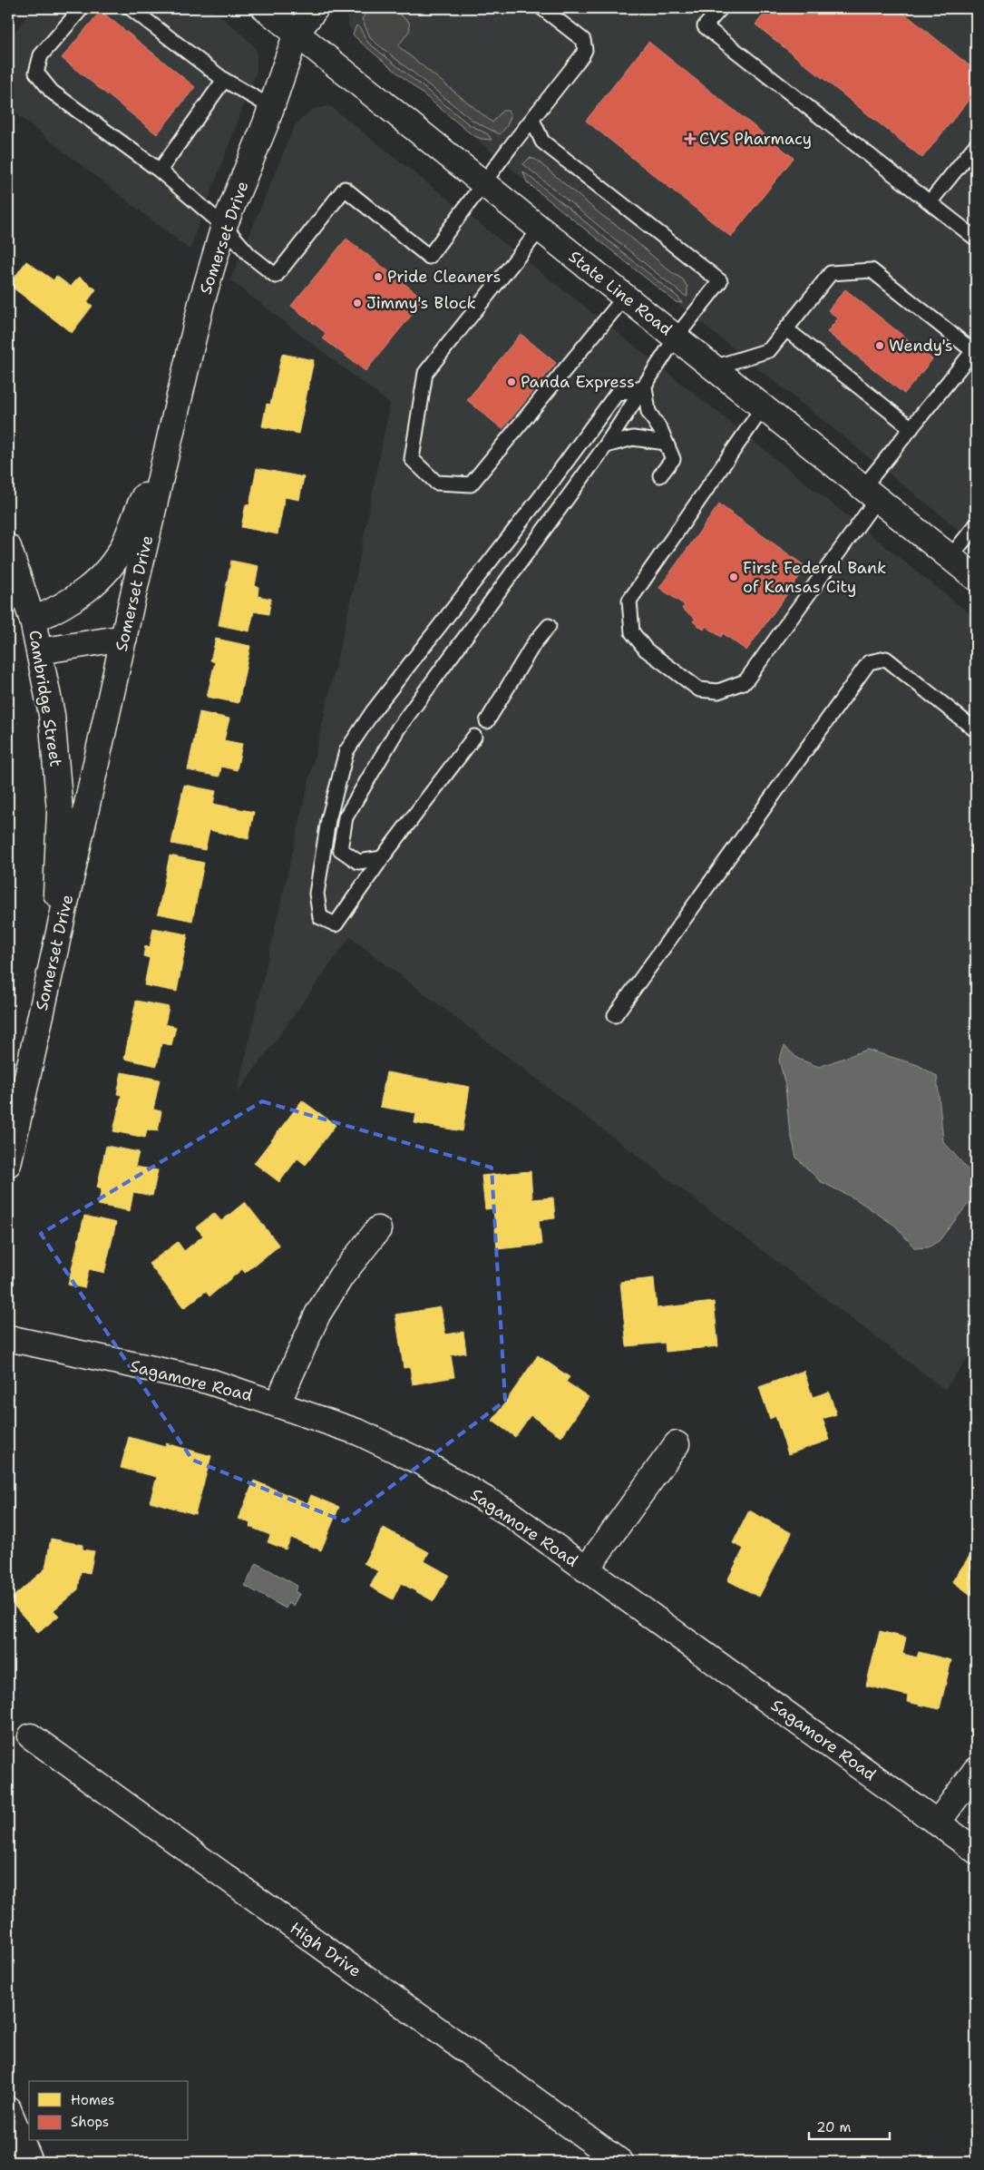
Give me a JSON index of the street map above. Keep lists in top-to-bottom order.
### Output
{
  "streets": {
    "street": [
      "Somerset Drive",
      "State Line Road",
      "Cambridge Street",
      "Sagamore Road",
      "High Drive"
    ]
  },
  "crossings": [
    ["Somerset Drive", "State Line Road"],
    ["Somerset Drive", "Cambridge Street"]
  ],
  "places": {
    "health": ["CVS Pharmacy"],
    "other": [
      "Pride Cleaners",
      "Jimmy's Block",
      "Wendy's",
      "Panda Express",
      "First Federal Bank of Kansas City"
    ]
  },
  "legend": ["Homes", "Shops"],
  "scale_bar": "20 m"
}
